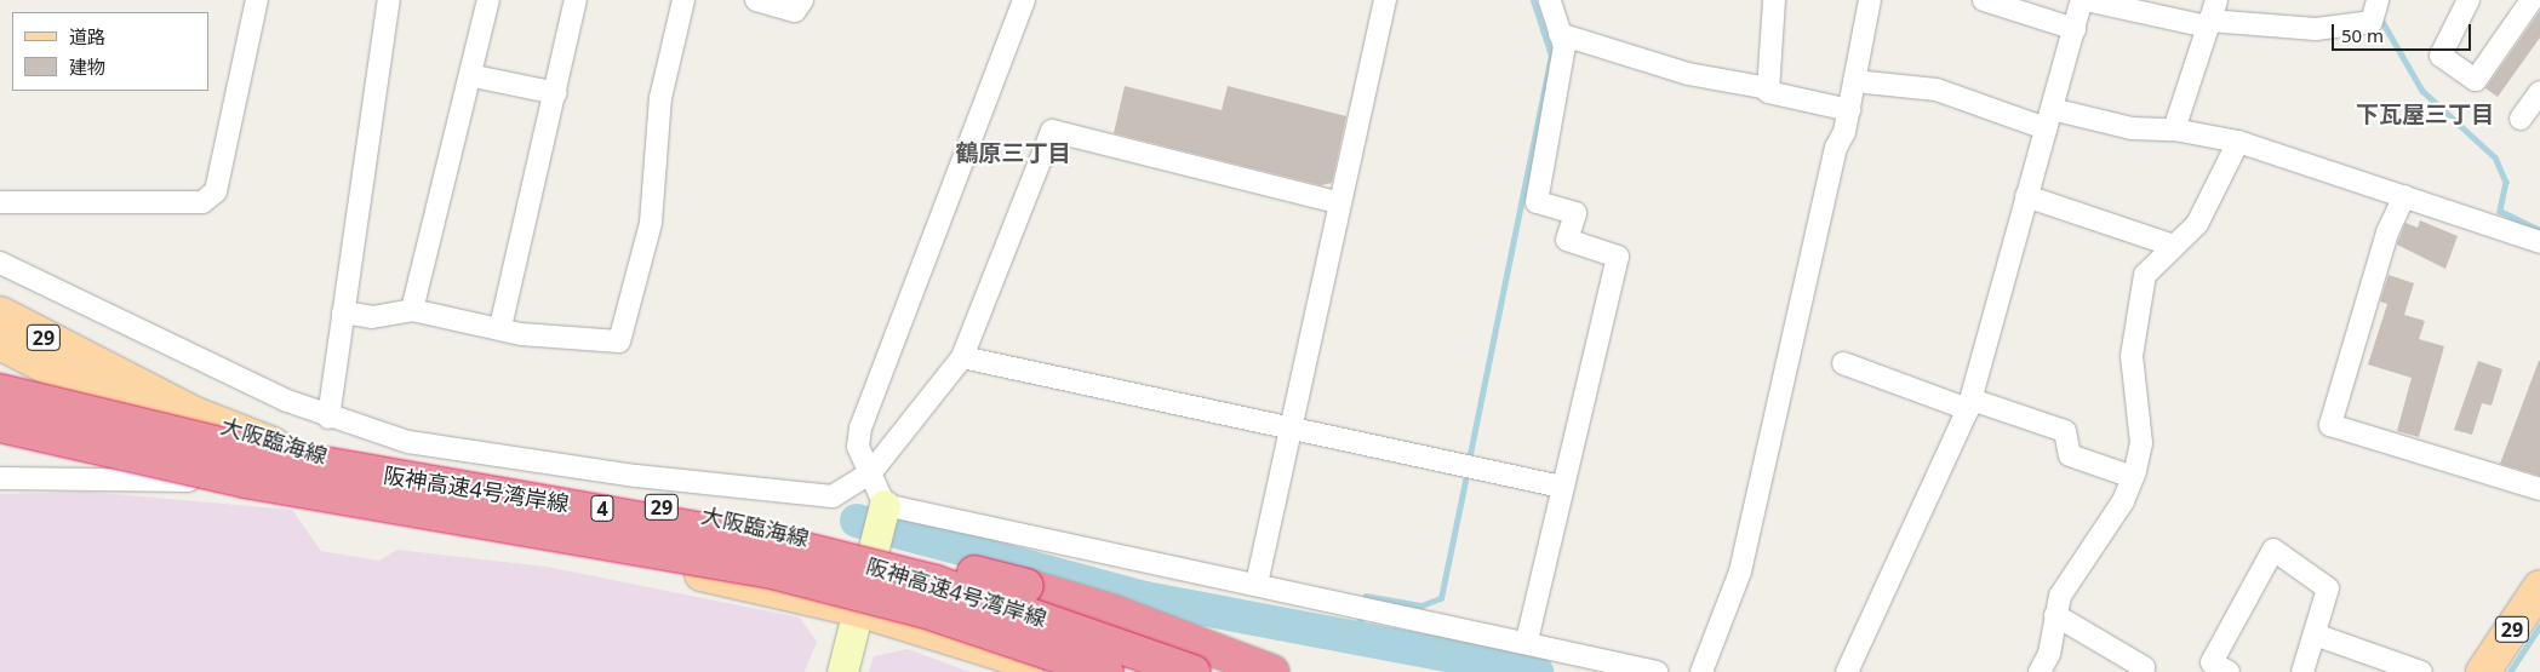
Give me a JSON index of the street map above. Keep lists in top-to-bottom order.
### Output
{
  "streets": {
    "highway": ["阪神高速4号湾岸線", "4"],
    "main road": ["29", "大阪臨海線"]
  },
  "districts": ["下瓦屋三丁目", "鶴原三丁目"],
  "legend": ["道路", "建物"],
  "scale_bar": "50 m"
}
